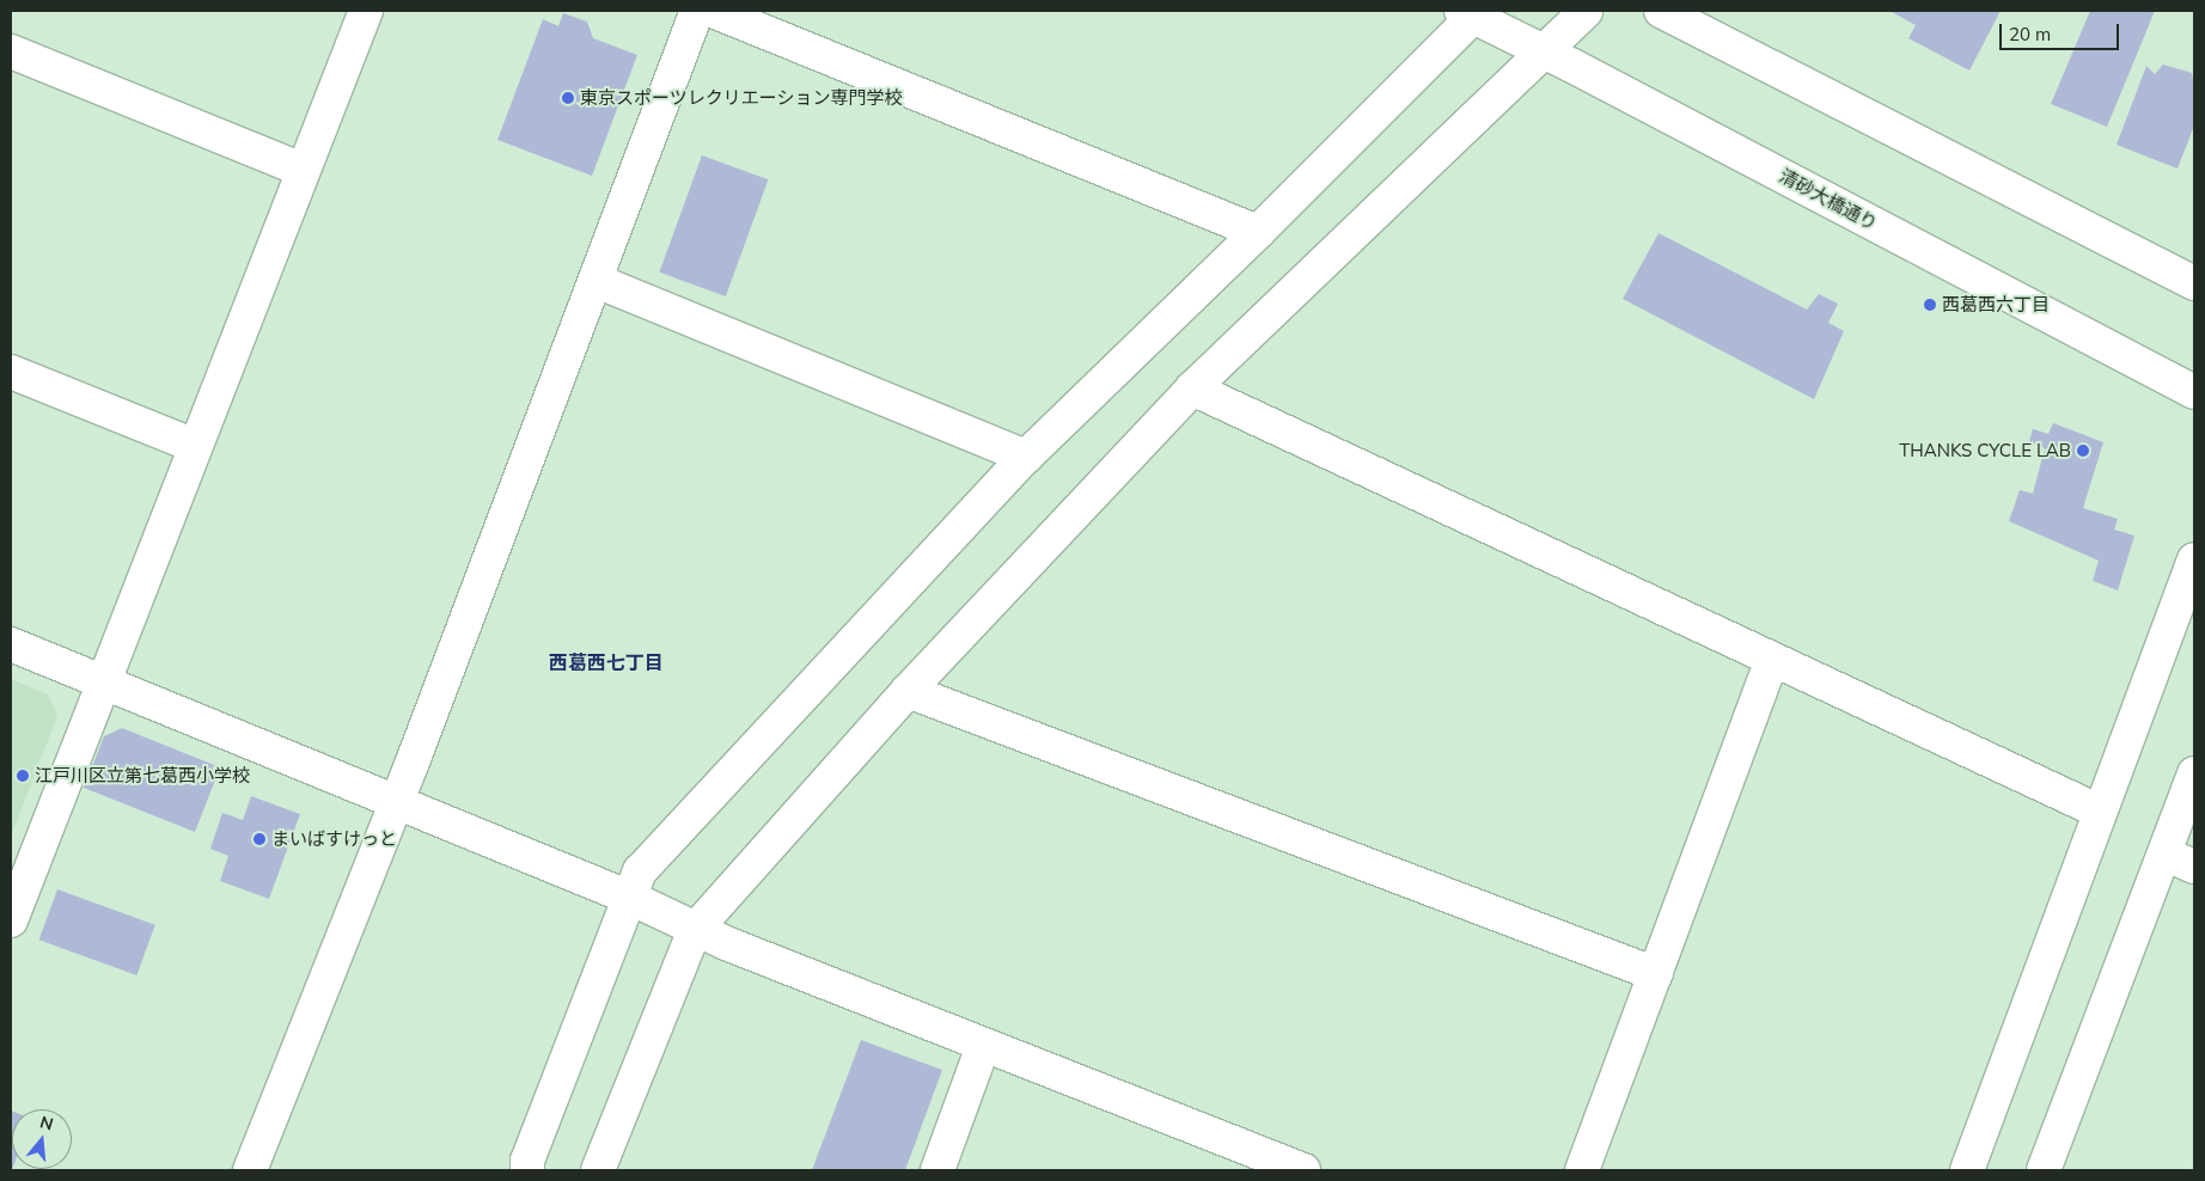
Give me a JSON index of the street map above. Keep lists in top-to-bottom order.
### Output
{
  "streets": {
    "street": ["清砂大橋通り"]
  },
  "districts": ["西葛西七丁目"],
  "places": [
    "東京スポーツレクリエーション専門学校",
    "西葛西六丁目",
    "THANKS CYCLE LAB",
    "江戸川区立第七葛西小学校",
    "まいばすけっと"
  ],
  "scale_bar": "20 m",
  "north": "top"
}
